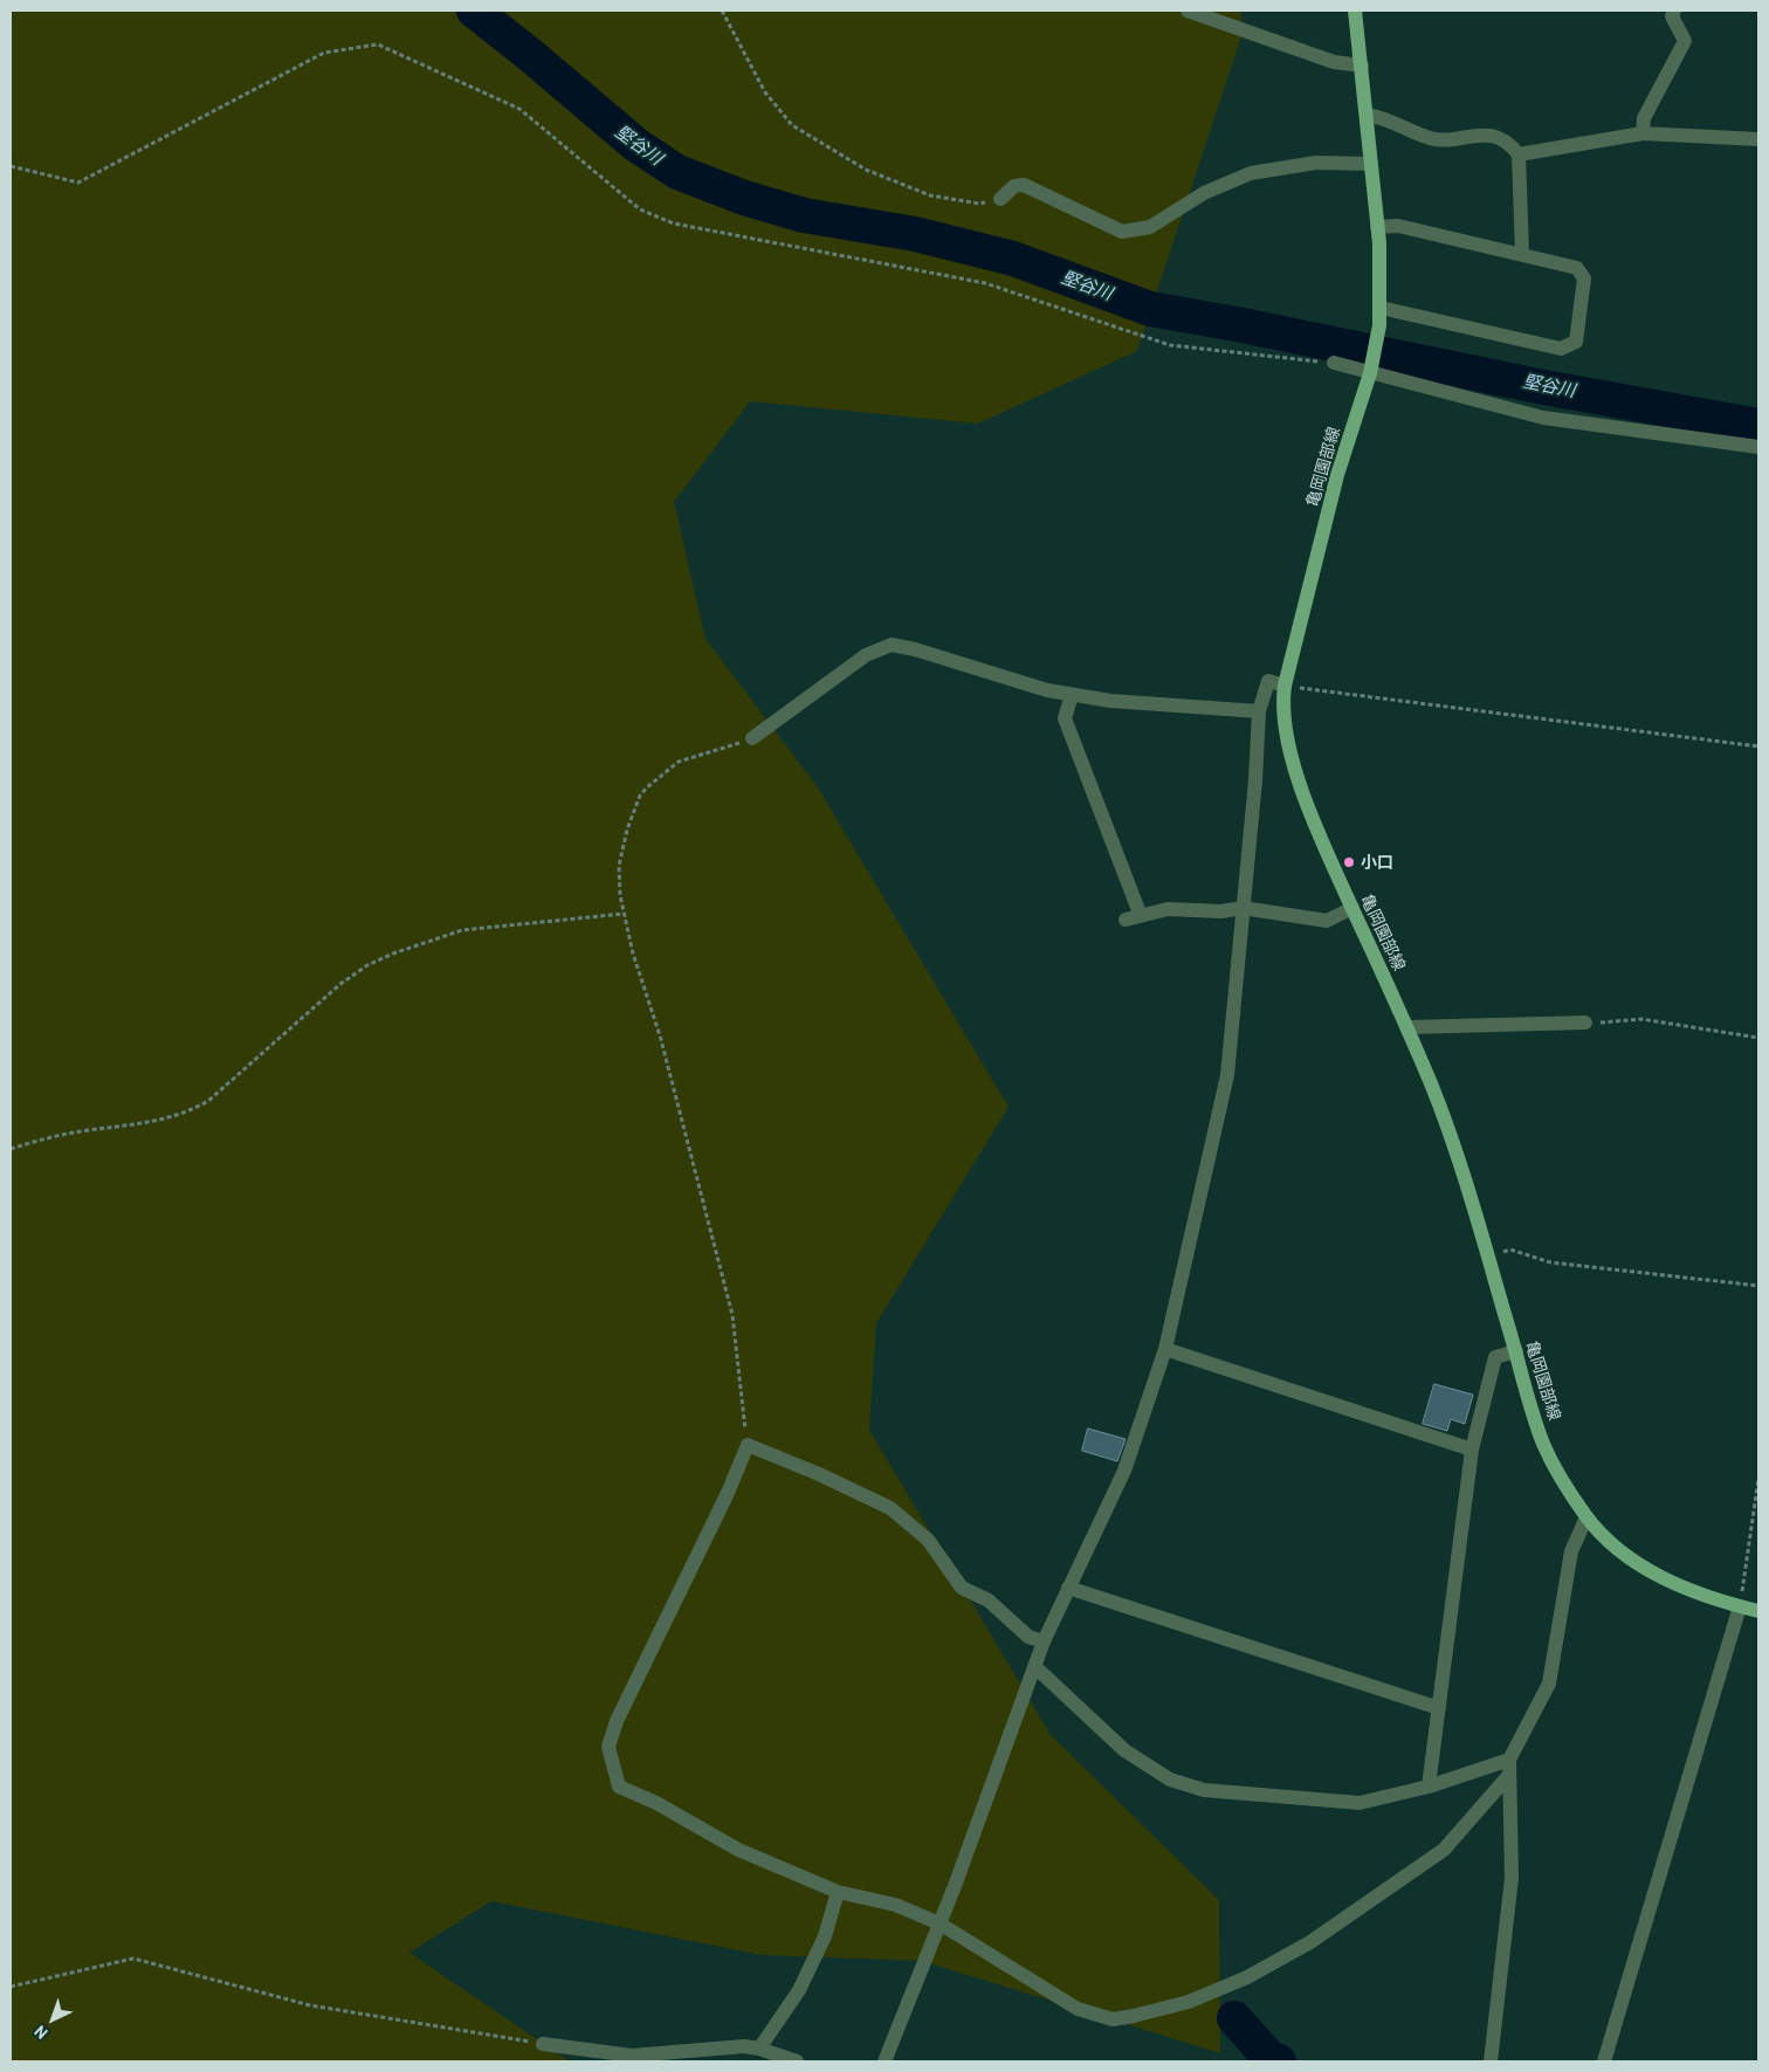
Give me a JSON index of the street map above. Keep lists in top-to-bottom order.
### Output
{
  "streets": {
    "main road": ["亀岡園部線"]
  },
  "water": ["堅谷川"],
  "places": ["小口"],
  "north": "bottom left"
}
